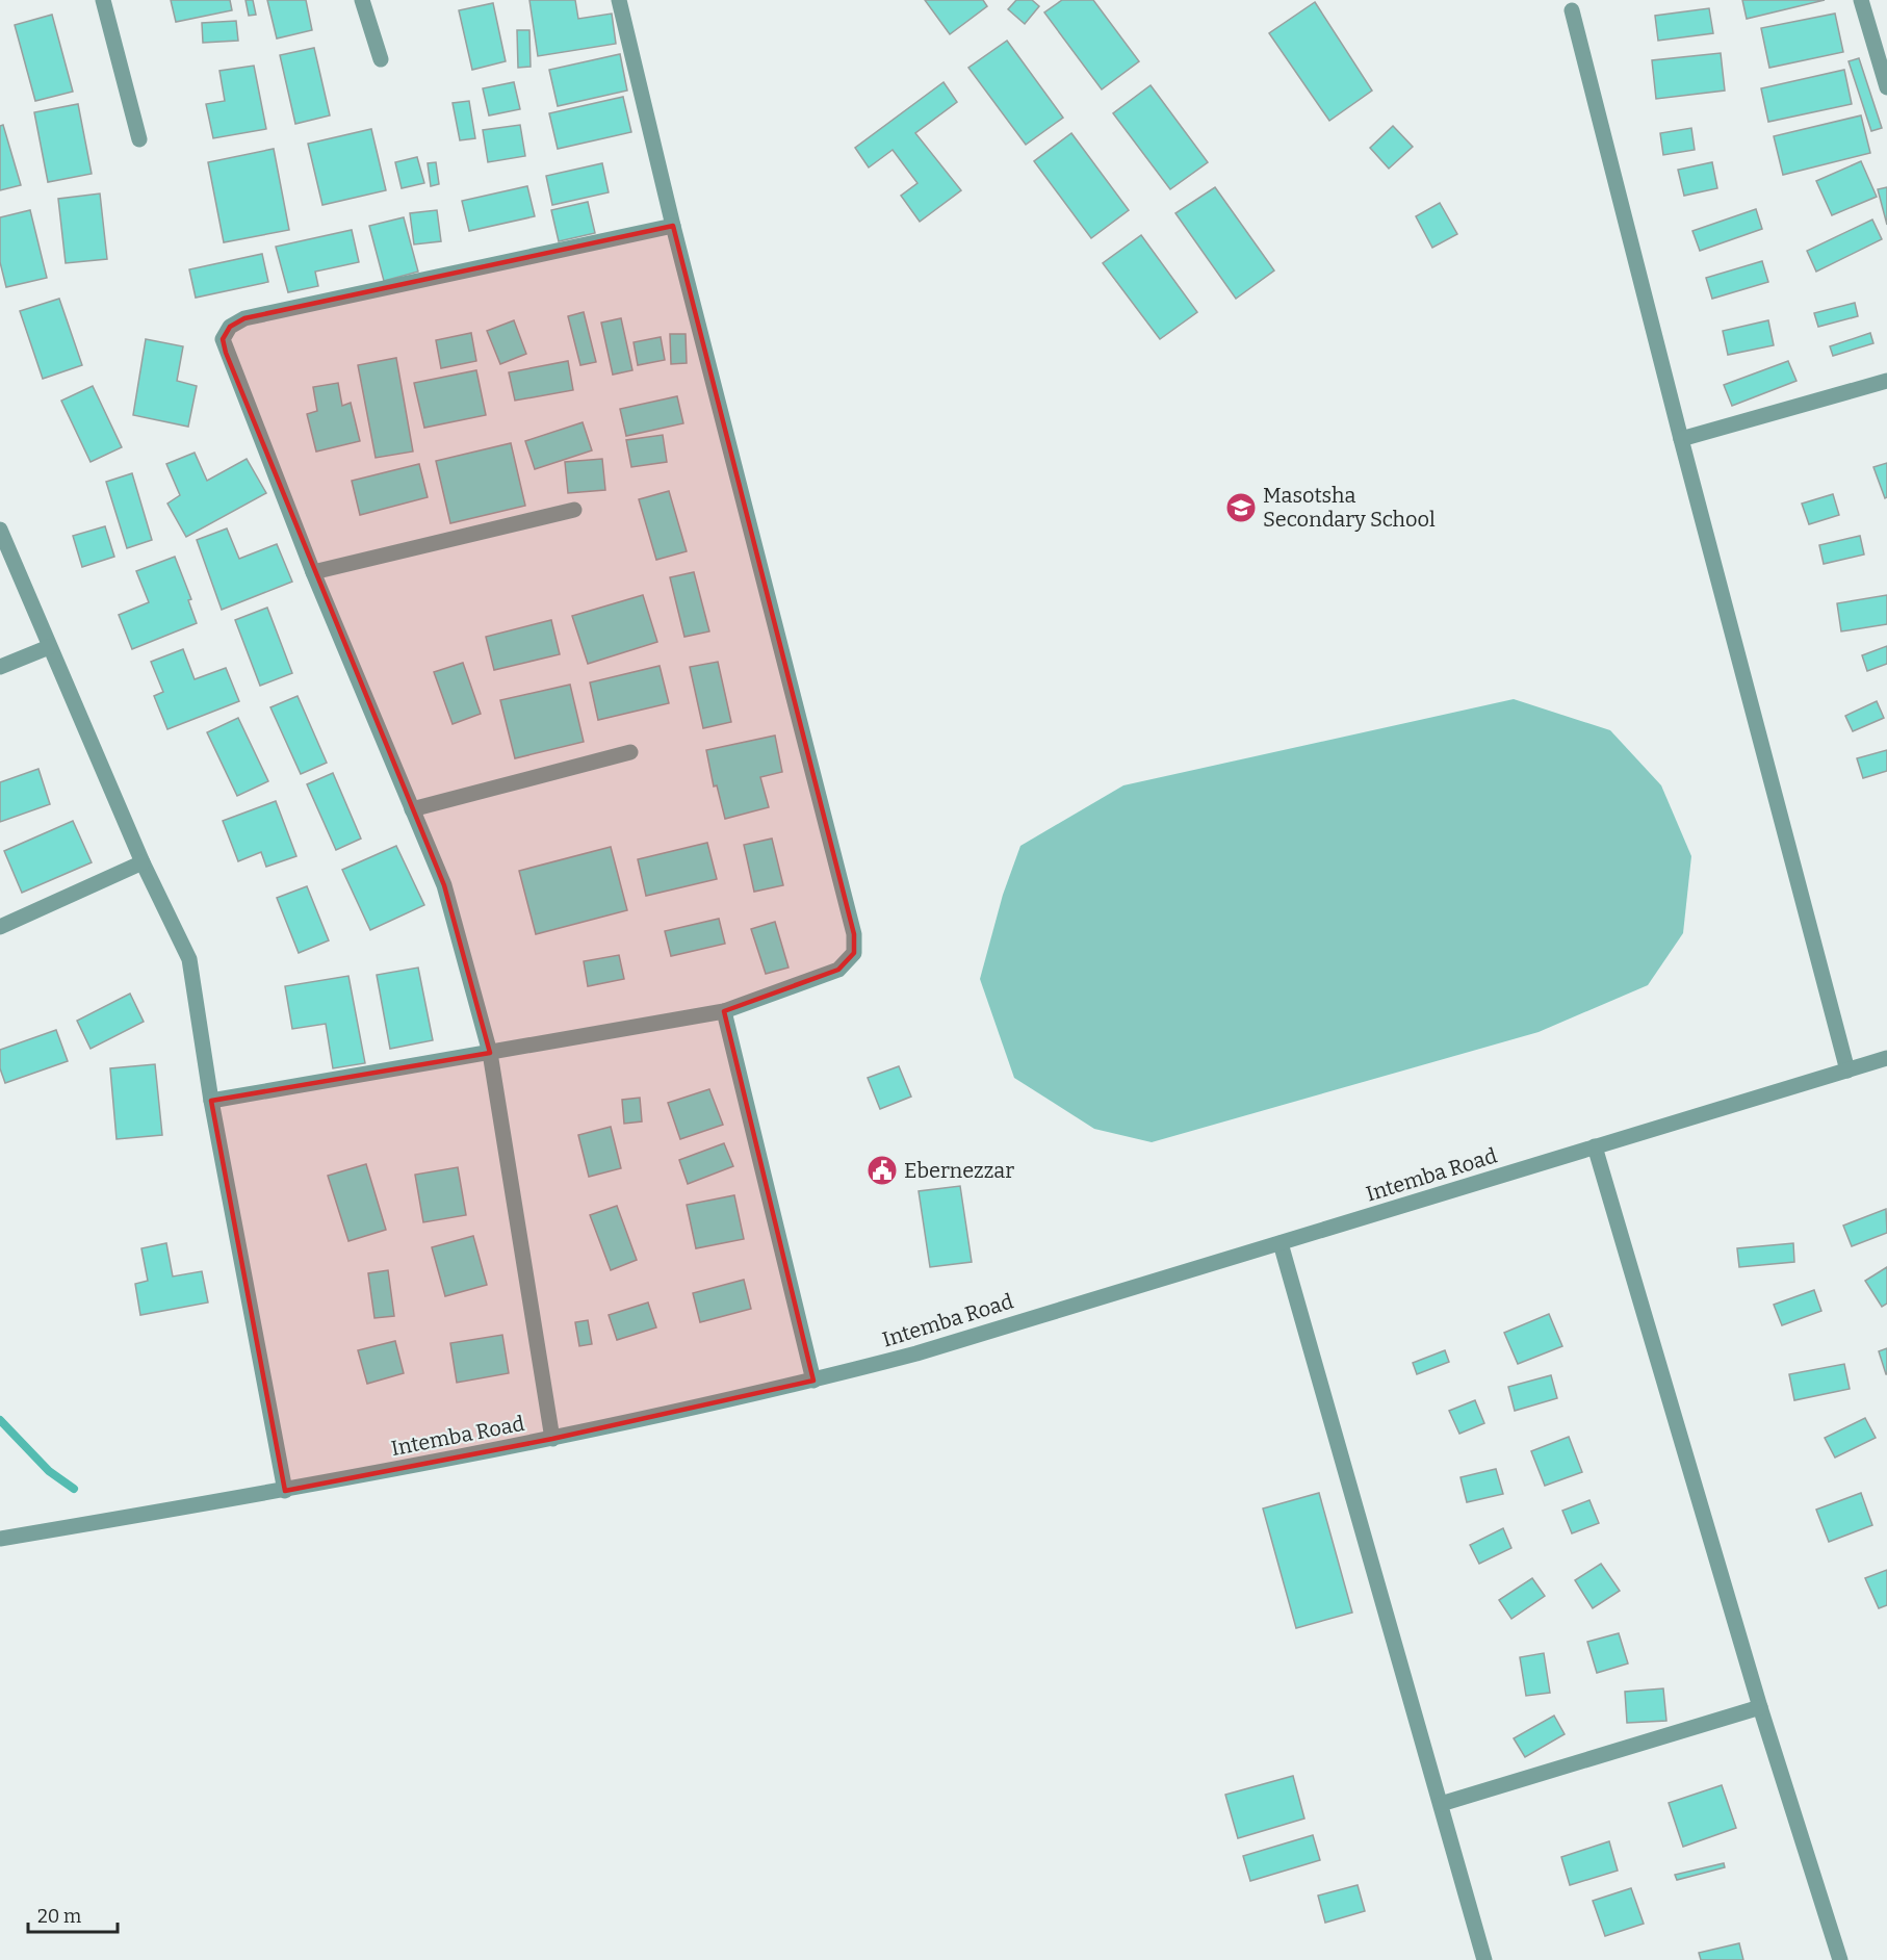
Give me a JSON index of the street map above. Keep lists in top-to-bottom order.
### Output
{
  "streets": {
    "street": ["Intemba Road"]
  },
  "places": {
    "school or university": ["Masotsha Secondary School"],
    "public building": ["Ebernezzar"]
  },
  "scale_bar": "20 m"
}
